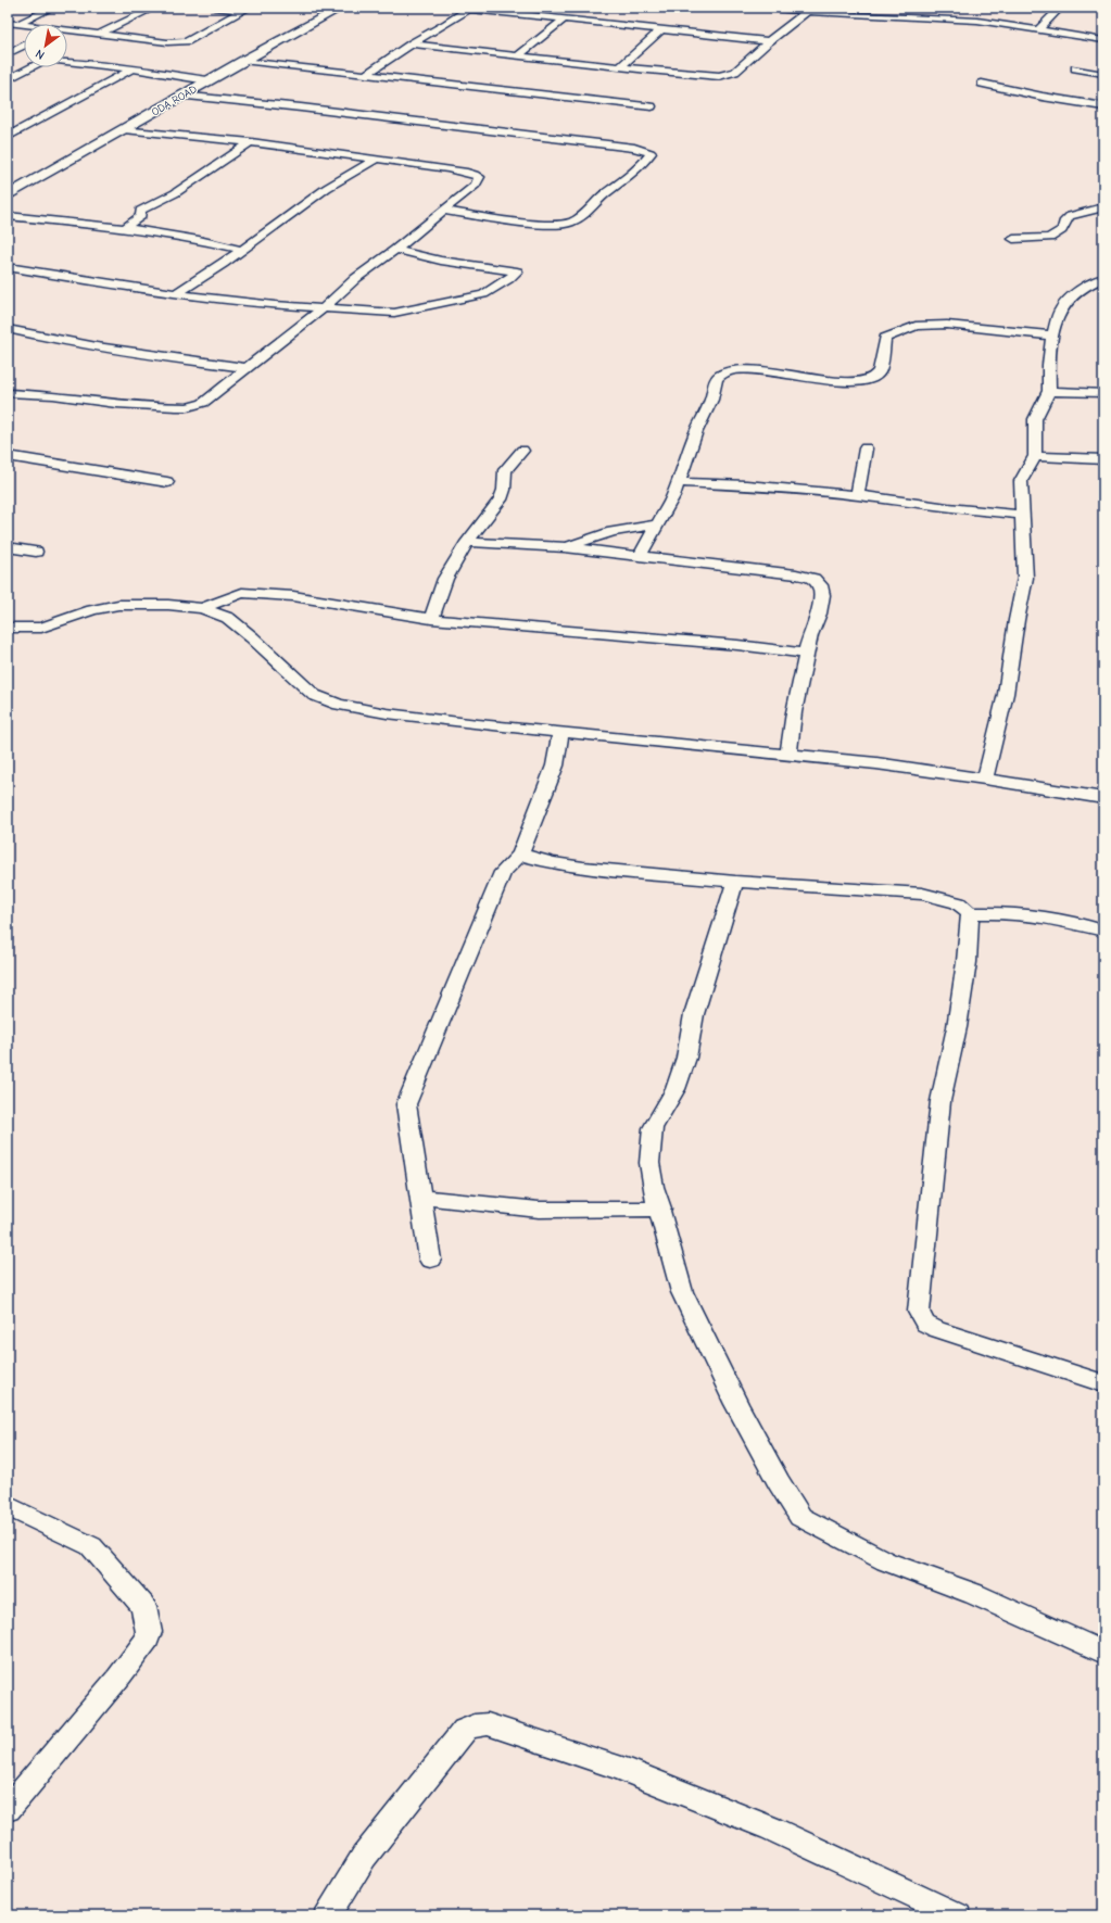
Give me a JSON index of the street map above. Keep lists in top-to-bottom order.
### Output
{
  "streets": {
    "street": ["ODA ROAD"]
  },
  "north": "bottom left"
}
